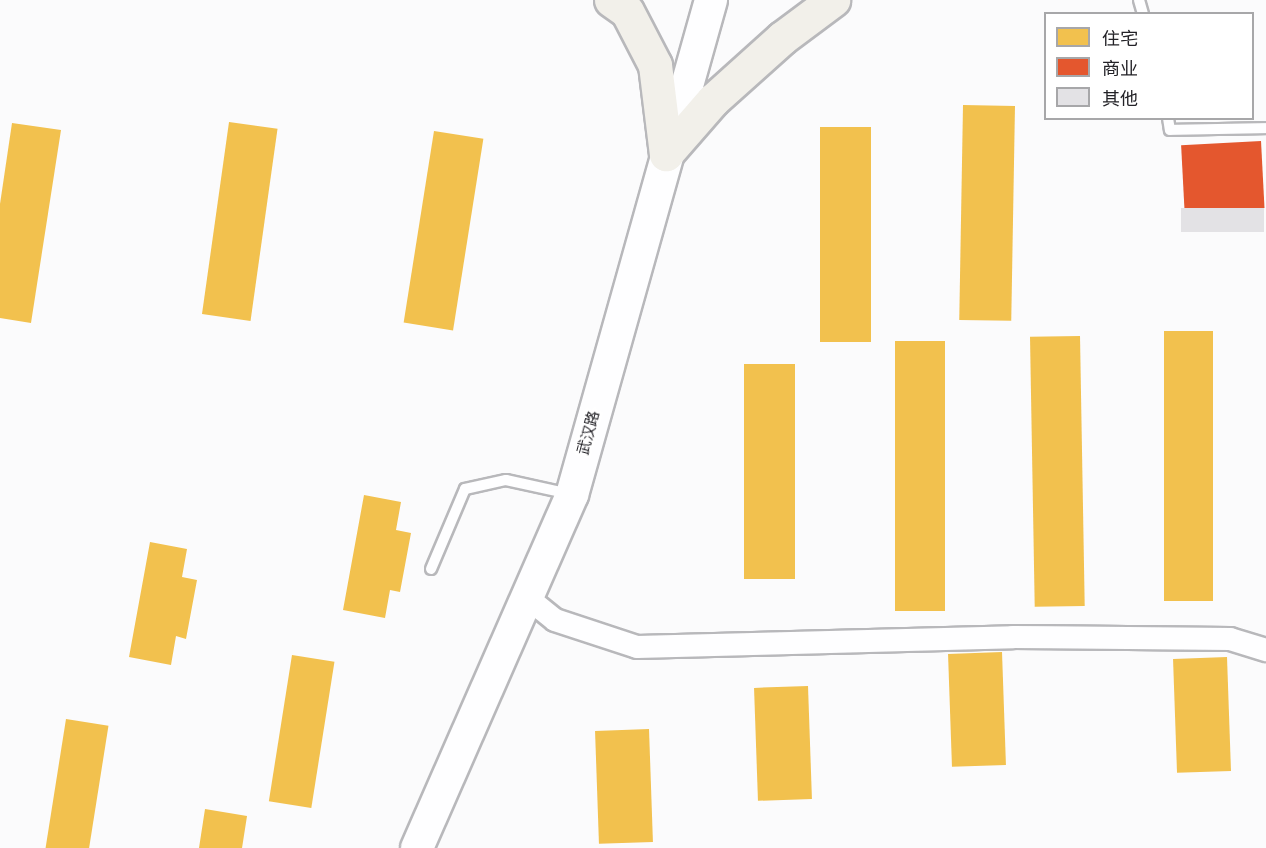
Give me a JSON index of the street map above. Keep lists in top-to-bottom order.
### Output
{
  "streets": {
    "street": ["武汉路"]
  },
  "legend": ["住宅", "商业", "其他"]
}
